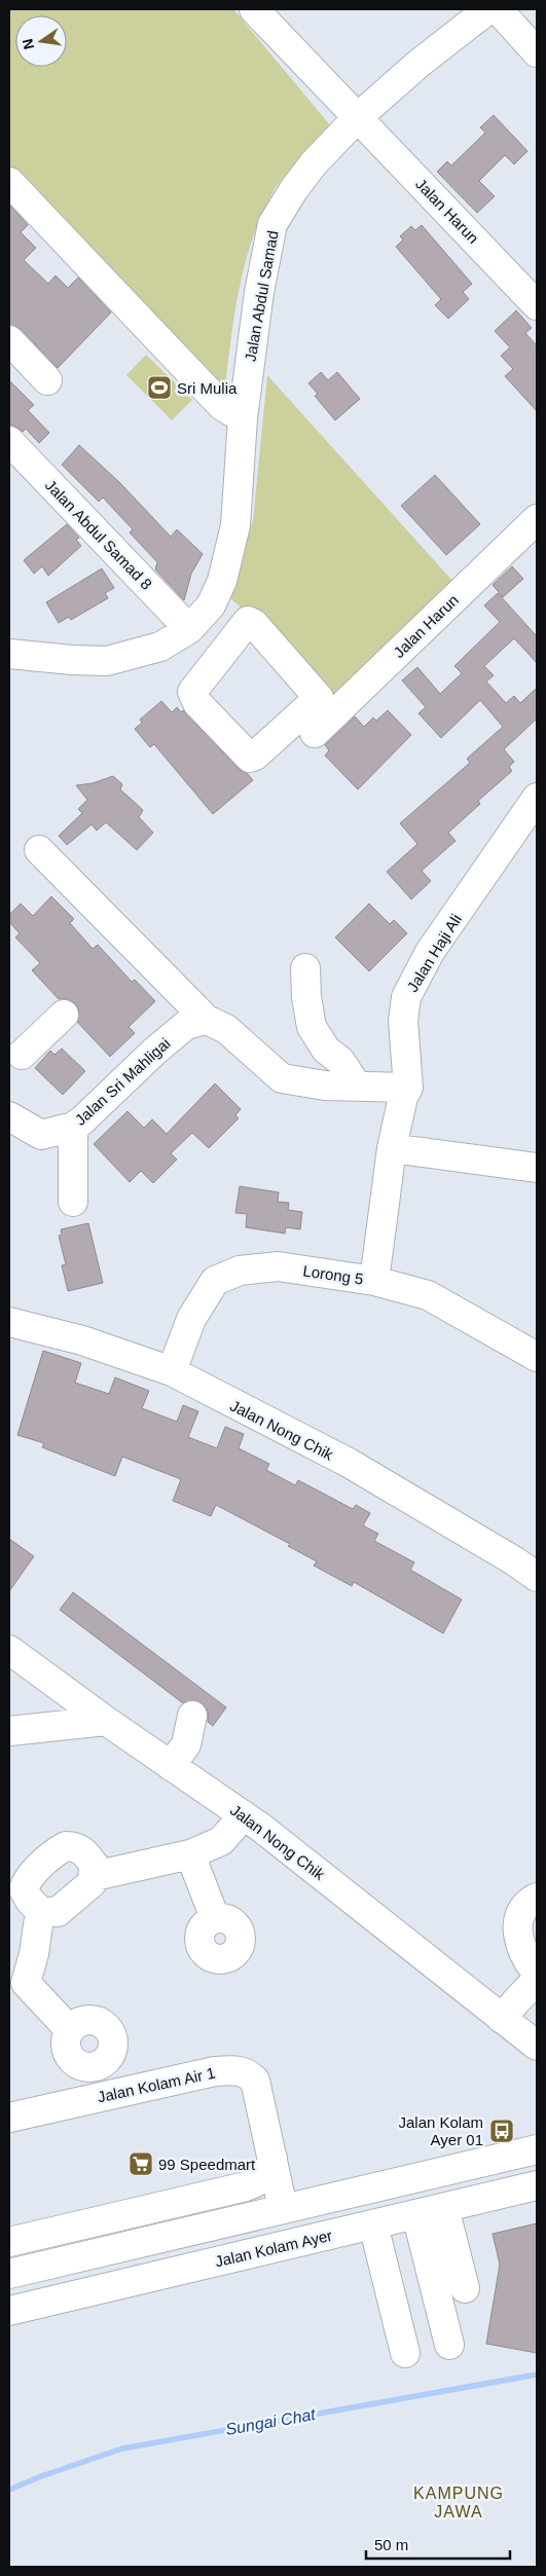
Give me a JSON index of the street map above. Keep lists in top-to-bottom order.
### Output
{
  "streets": {
    "street": [
      "Jalan Harun",
      "Jalan Abdul Samad",
      "Jalan Abdul Samad 8",
      "Jalan Haji Ali",
      "Jalan Sri Mahligai",
      "Lorong 5",
      "Jalan Nong Chik",
      "Jalan Kolam Air 1",
      "Jalan Kolam Ayer"
    ]
  },
  "crossings": [
    ["Jalan Harun", "Jalan Abdul Samad"],
    ["Jalan Abdul Samad", "Jalan Abdul Samad 8"],
    ["Jalan Haji Ali", "Lorong 5"],
    ["Lorong 5", "Jalan Nong Chik"]
  ],
  "districts": ["KAMPUNG JAWA"],
  "water": ["Sungai Chat"],
  "places": {
    "sports": ["Sri Mulia"],
    "bus stop": ["Jalan Kolam Ayer 01"],
    "supermarket": ["99 Speedmart"]
  },
  "scale_bar": "50 m",
  "north": "left"
}
